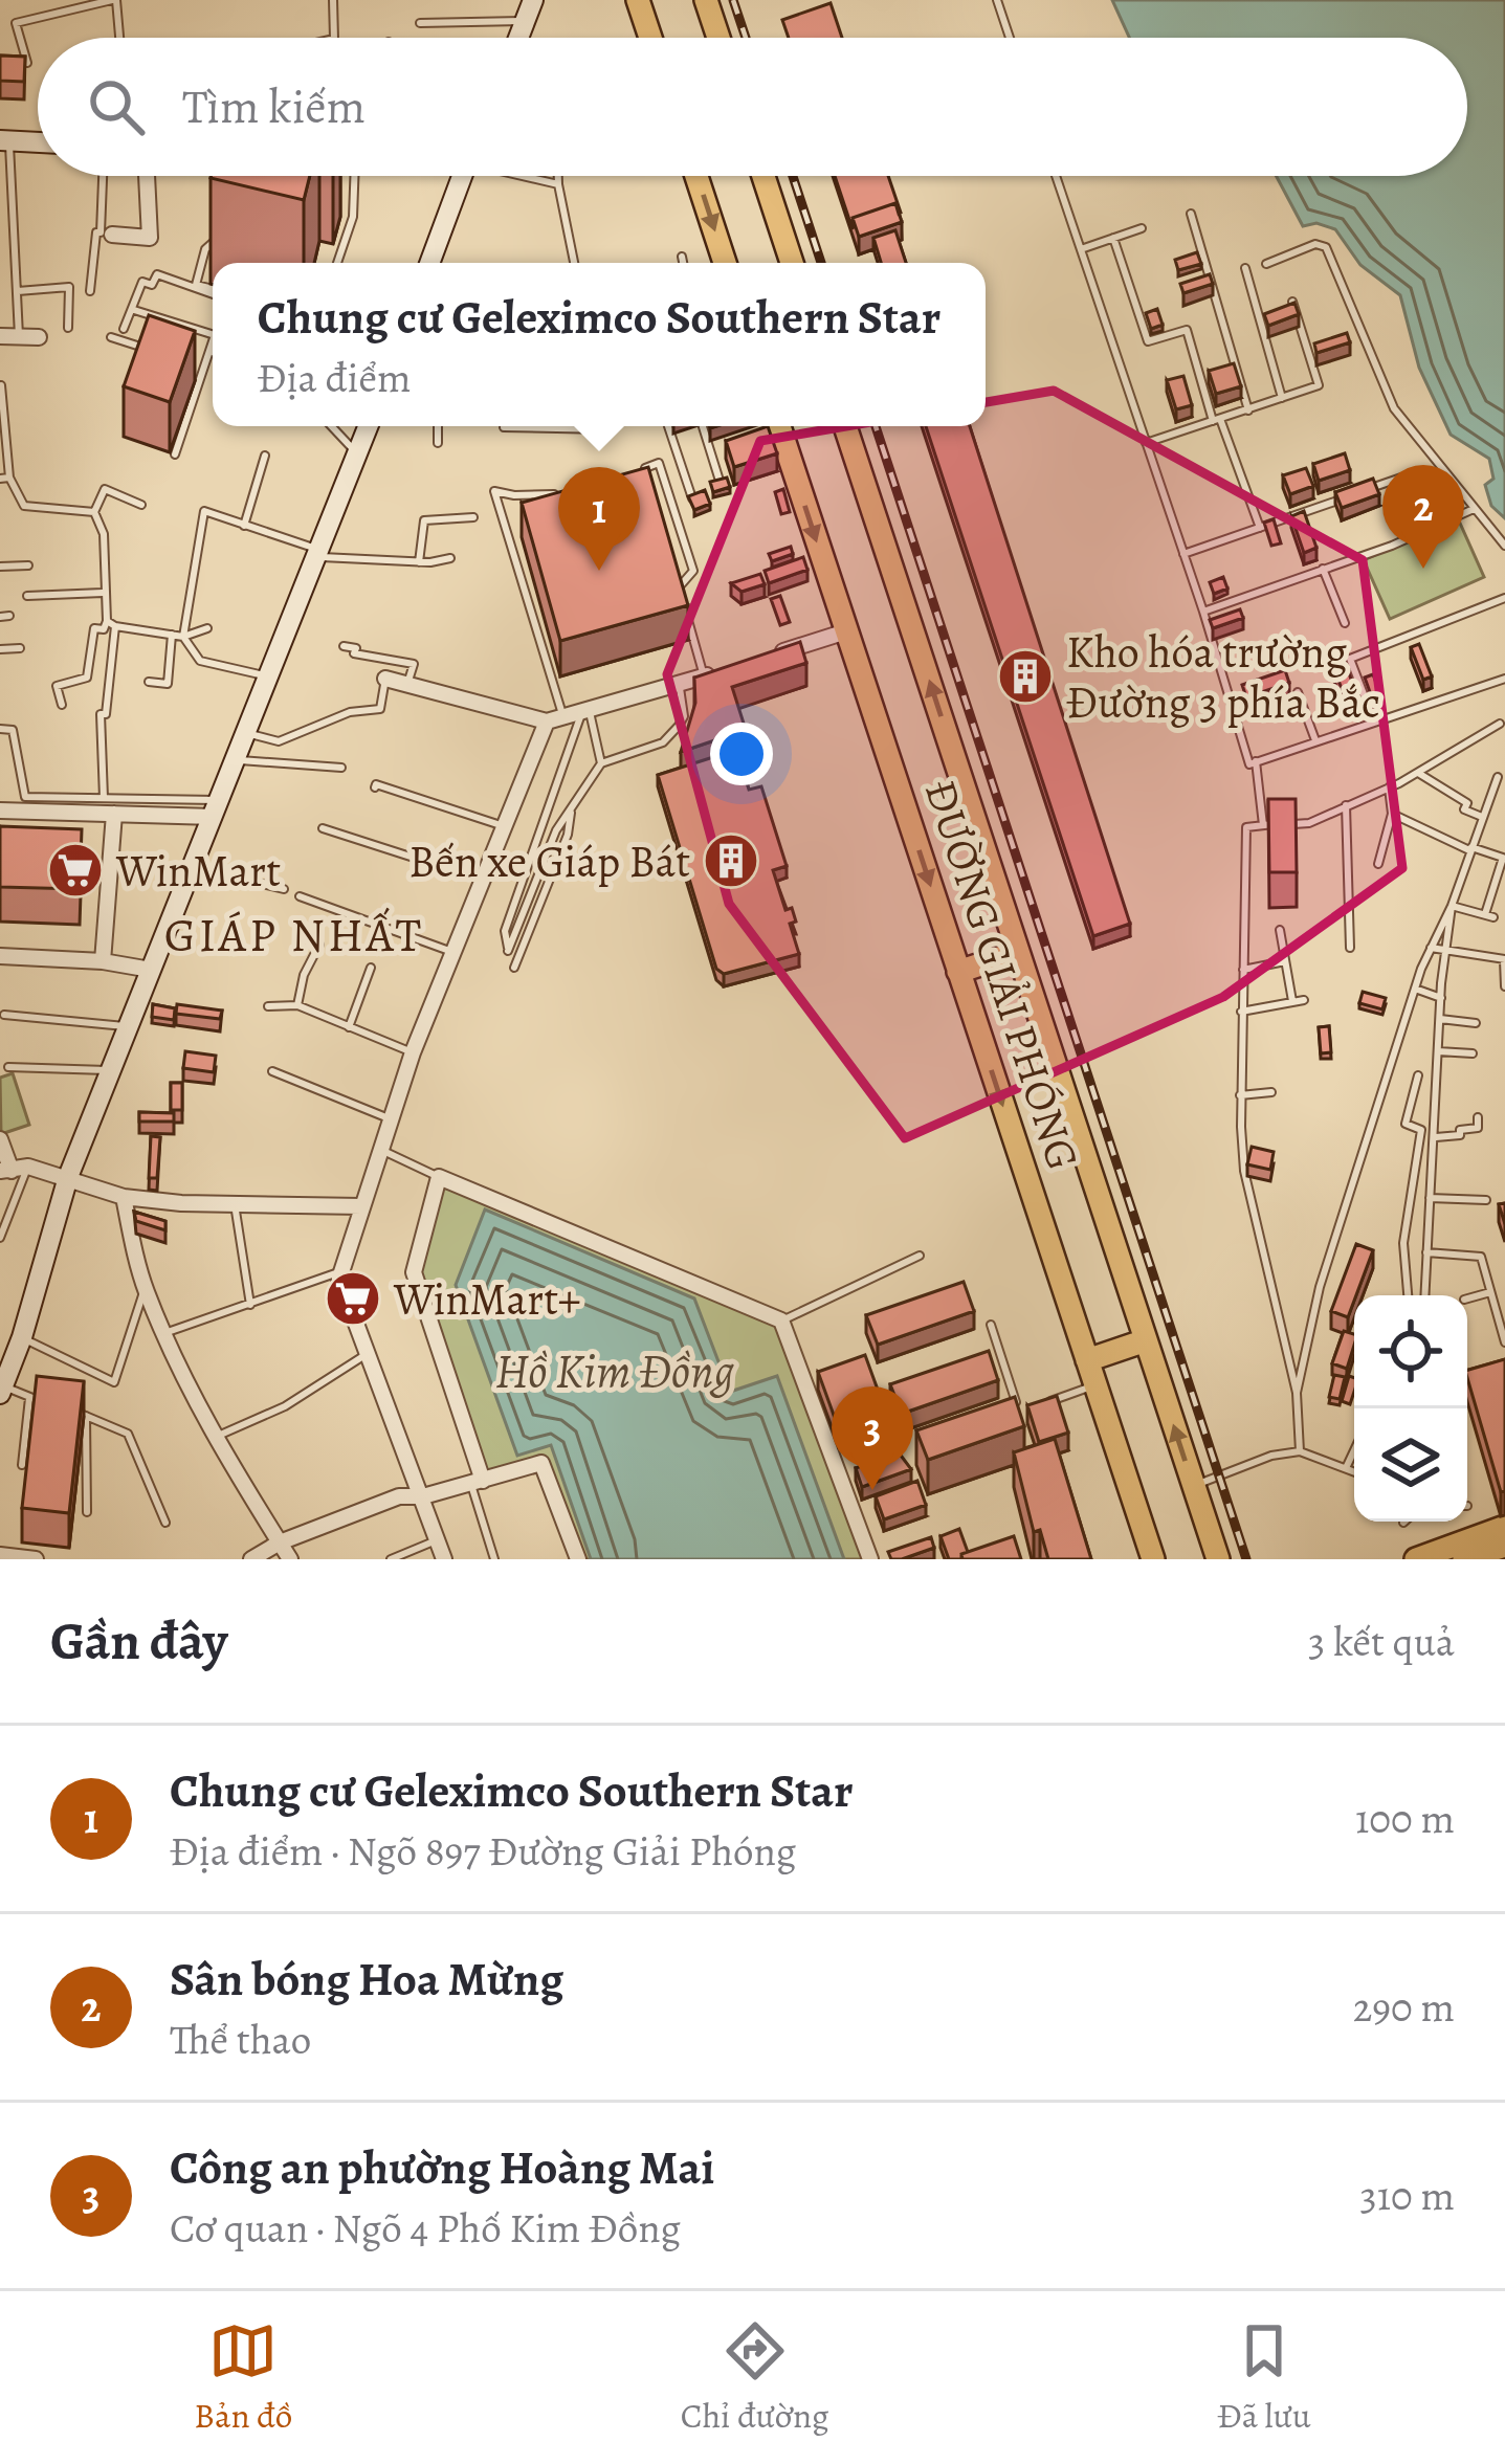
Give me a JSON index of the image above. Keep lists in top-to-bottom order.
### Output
{
  "streets": {
    "main road": ["ĐƯỜNG GIẢI PHÓNG"]
  },
  "districts": ["GIÁP NHẤT"],
  "water": ["Hồ Kim Đồng"],
  "places": {
    "building": ["Kho hóa trường Đường 3 phía Bắc", "Bến xe Giáp Bát"],
    "supermarket": ["WinMart", "WinMart+"]
  },
  "page": {
    "search": "Tìm kiếm",
    "popup": ["Chung cư Geleximco Southern Star", "Địa điểm"],
    "pins": ["2", "1", "3"],
    "heading": ["Gần đây", "3 kết quả"],
    "list": [
      {
        "mark": "1",
        "name": "Chung cư Geleximco Southern Star",
        "note": "Địa điểm · Ngõ 897 Đường Giải Phóng",
        "value": "100 m"
      },
      {
        "mark": "2",
        "name": "Sân bóng Hoa Mừng",
        "note": "Thể thao",
        "value": "290 m"
      },
      {
        "mark": "3",
        "name": "Công an phường Hoàng Mai",
        "note": "Cơ quan · Ngõ 4 Phố Kim Đồng",
        "value": "310 m"
      }
    ],
    "nav": ["Bản đồ", "Chỉ đường", "Đã lưu"]
  }
}
